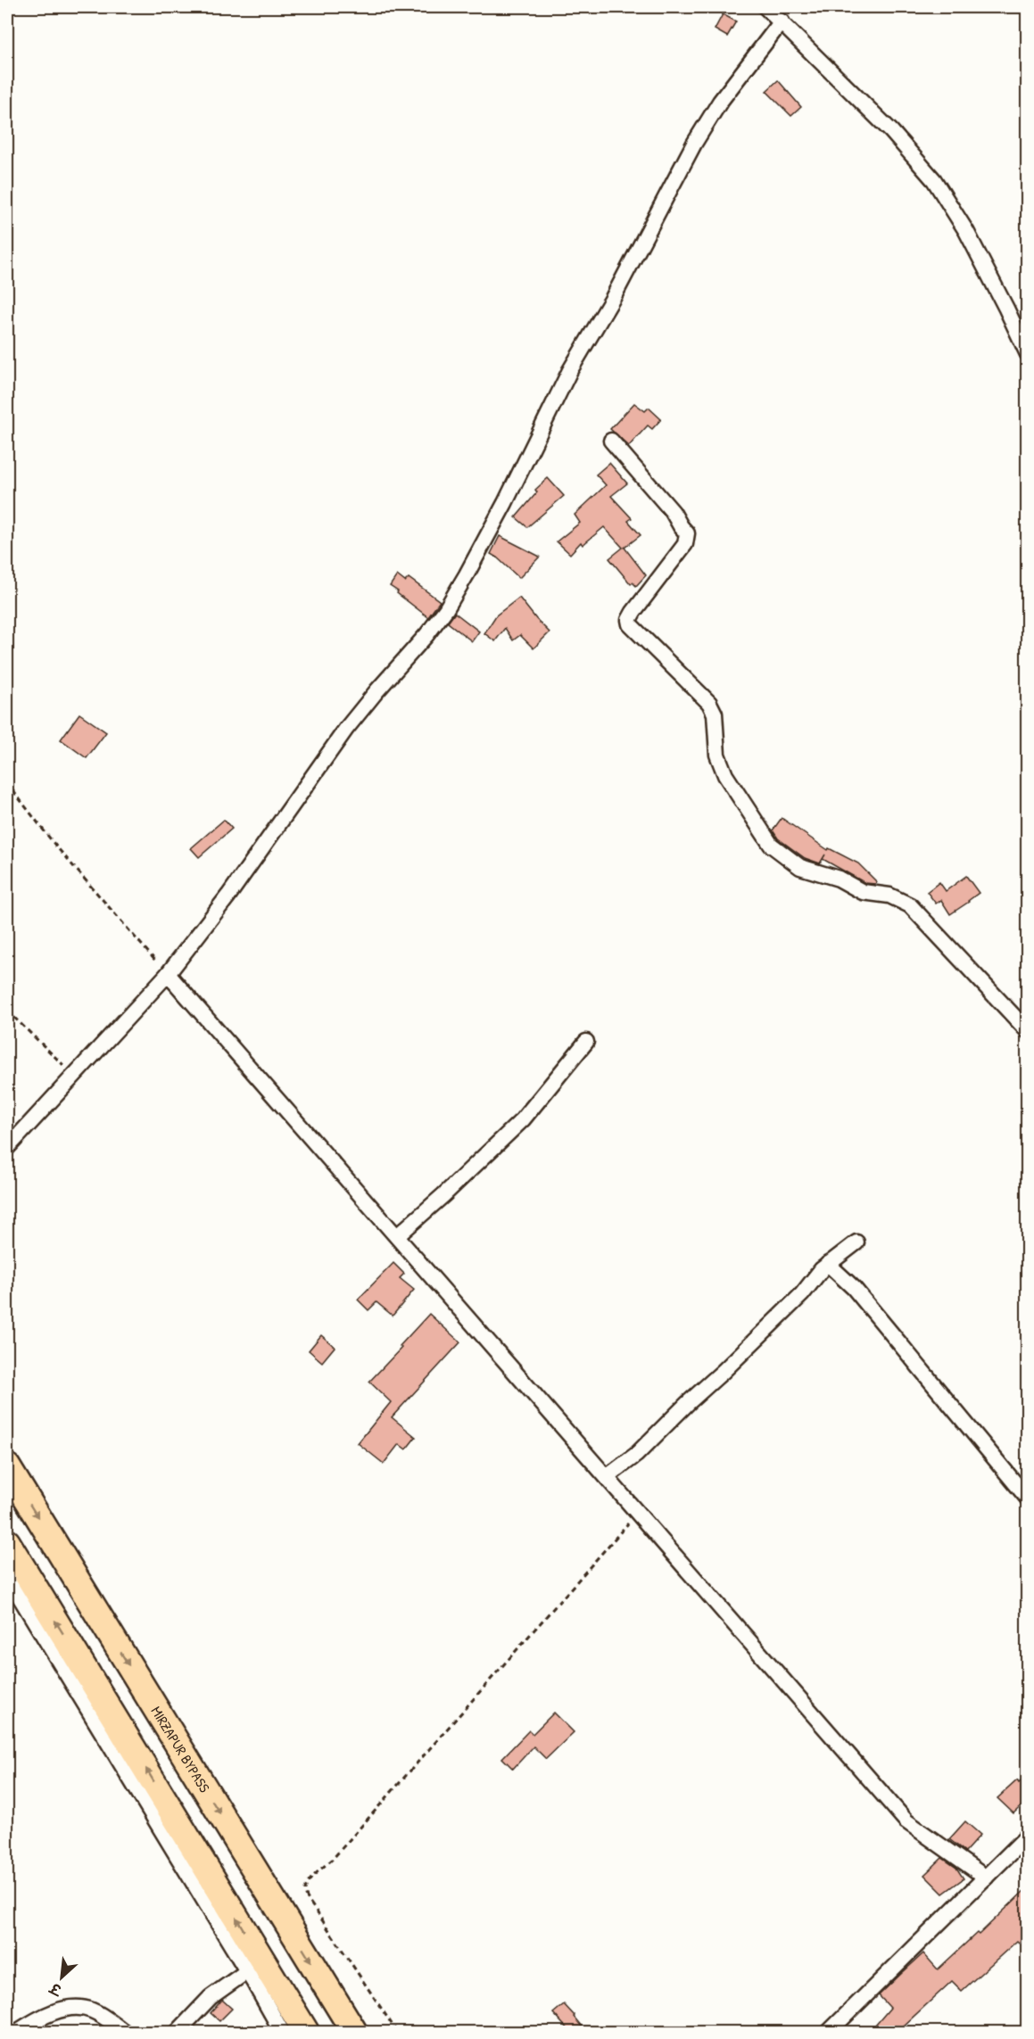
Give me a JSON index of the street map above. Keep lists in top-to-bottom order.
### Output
{
  "streets": {
    "highway": ["MIRZAPUR BYPASS"]
  },
  "north": "bottom left"
}
